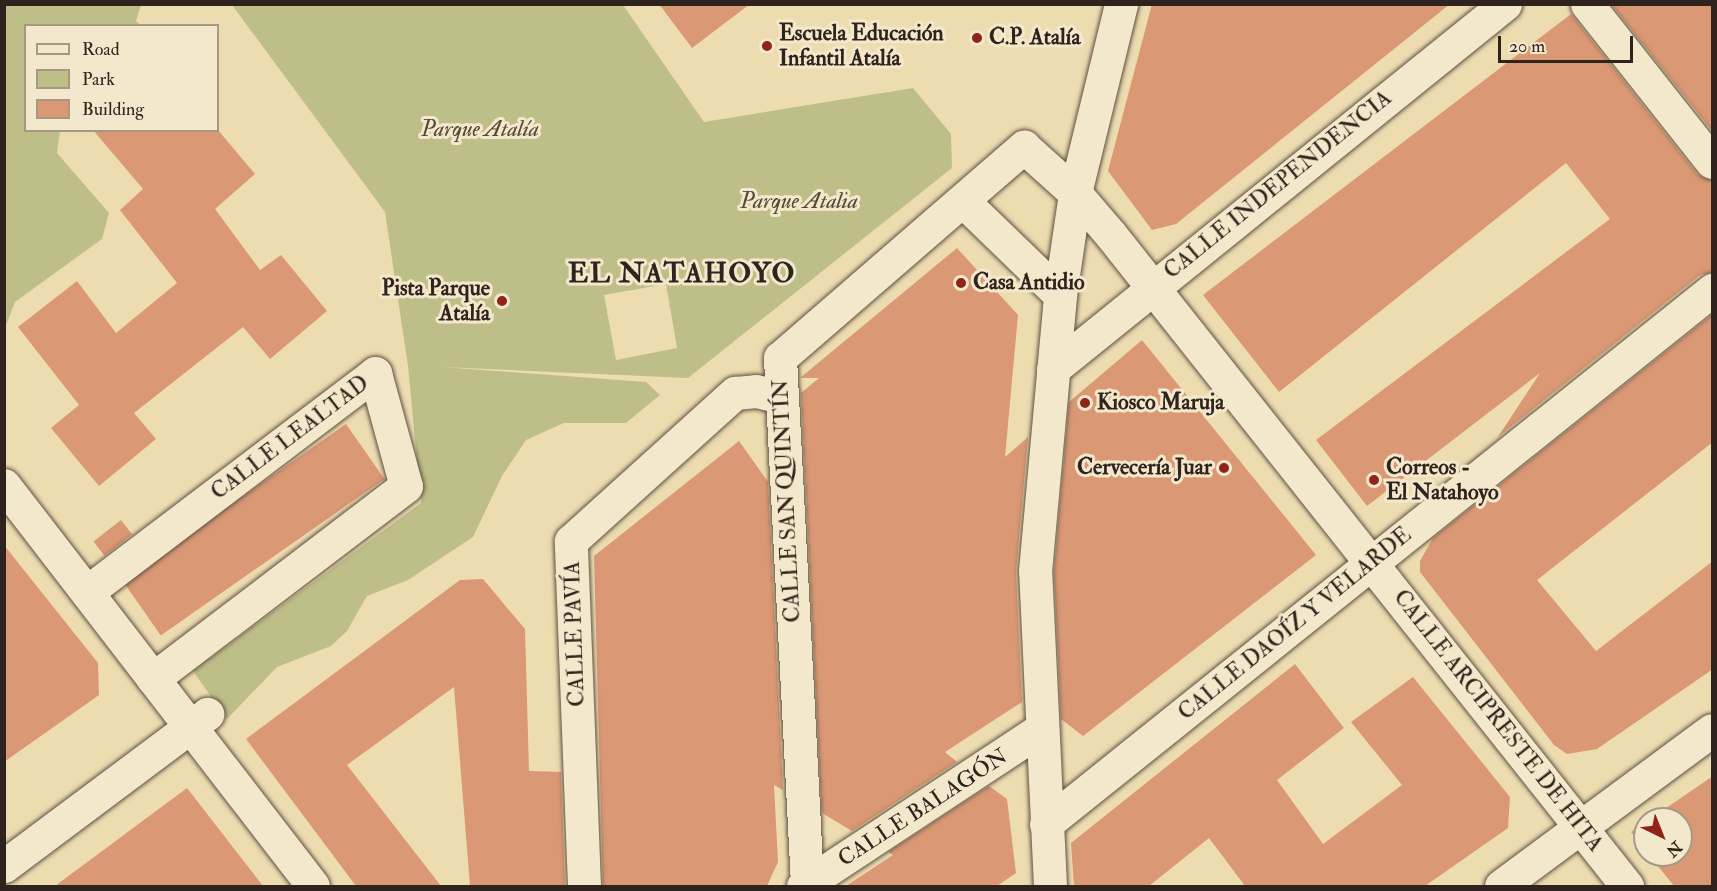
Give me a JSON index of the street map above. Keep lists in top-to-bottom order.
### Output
{
  "streets": {
    "street": [
      "CALLE INDEPENDENCIA",
      "CALLE LEALTAD",
      "CALLE SAN QUINTÍN",
      "CALLE DAOÍZ Y VELARDE",
      "CALLE PAVÍA",
      "CALLE ARCIPRESTE DE HITA",
      "CALLE BALAGÓN"
    ]
  },
  "crossings": [
    ["CALLE INDEPENDENCIA", "CALLE ARCIPRESTE DE HITA"],
    ["CALLE SAN QUINTÍN", "CALLE PAVÍA"],
    ["CALLE SAN QUINTÍN", "CALLE ARCIPRESTE DE HITA"],
    ["CALLE SAN QUINTÍN", "CALLE BALAGÓN"],
    ["CALLE DAOÍZ Y VELARDE", "CALLE ARCIPRESTE DE HITA"]
  ],
  "districts": ["EL NATAHOYO"],
  "parks": ["Parque Atalía", "Parque Atalia"],
  "places": [
    "C.P. Atalía",
    "Escuela Educación Infantil Atalía",
    "Casa Antidio",
    "Pista Parque Atalía",
    "Kiosco Maruja",
    "Cervecería Juar",
    "Correos - El Natahoyo"
  ],
  "legend": ["Road", "Park", "Building"],
  "scale_bar": "20 m",
  "north": "bottom right"
}
